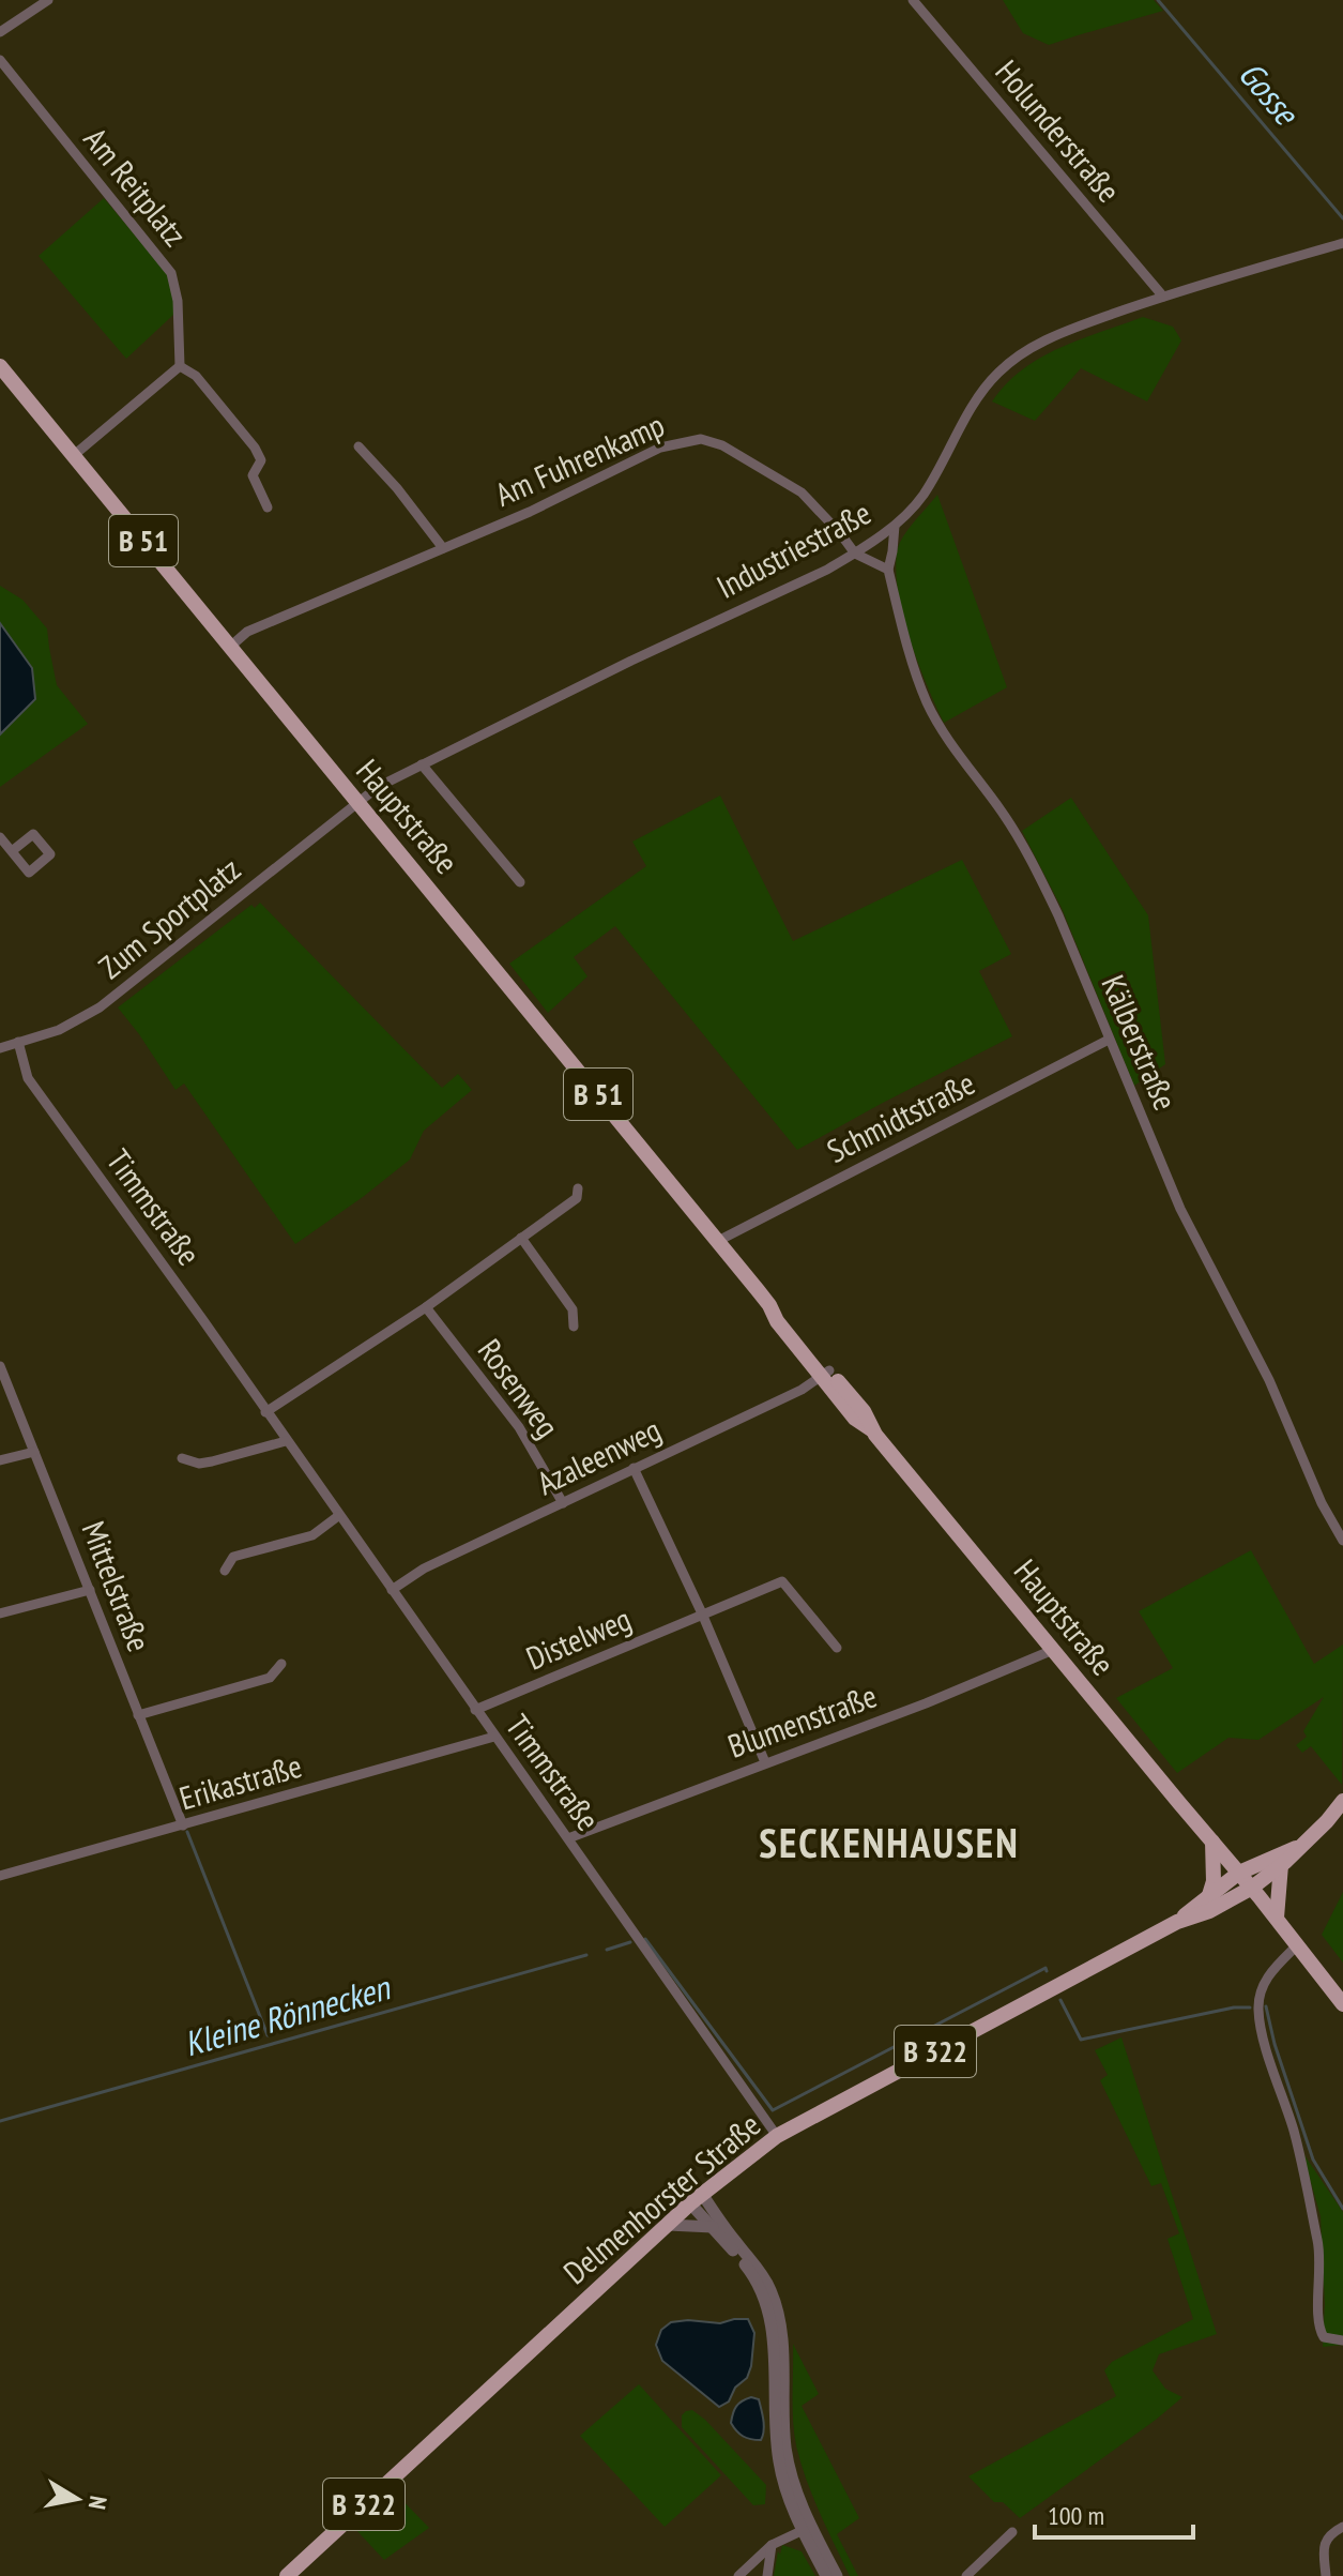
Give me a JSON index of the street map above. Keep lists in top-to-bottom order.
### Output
{
  "streets": {
    "main road": [
      "B 51",
      "Hauptstraße",
      "B 322",
      "Delmenhorster Straße"
    ],
    "street": [
      "Holunderstraße",
      "Am Reitplatz",
      "Am Fuhrenkamp",
      "Industriestraße",
      "Zum Sportplatz",
      "Kälberstraße",
      "Schmidtstraße",
      "Timmstraße",
      "Rosenweg",
      "Azaleenweg",
      "Mittelstraße",
      "Distelweg",
      "Blumenstraße",
      "Erikastraße"
    ]
  },
  "crossings": [
    ["Holunderstraße", "Industriestraße"],
    ["Am Fuhrenkamp", "Industriestraße"],
    ["Am Fuhrenkamp", "Hauptstraße"],
    ["B 51", "Hauptstraße"],
    ["B 51", "Delmenhorster Straße"],
    ["Industriestraße", "Hauptstraße"],
    ["Industriestraße", "Zum Sportplatz"],
    ["Industriestraße", "Kälberstraße"],
    ["Hauptstraße", "Zum Sportplatz"],
    ["Hauptstraße", "Schmidtstraße"],
    ["Hauptstraße", "Azaleenweg"],
    ["Hauptstraße", "Blumenstraße"],
    ["Zum Sportplatz", "Timmstraße"],
    ["Kälberstraße", "Schmidtstraße"],
    ["Timmstraße", "Azaleenweg"],
    ["Timmstraße", "Distelweg"],
    ["Timmstraße", "Blumenstraße"],
    ["Timmstraße", "Erikastraße"],
    ["Timmstraße", "Delmenhorster Straße"],
    ["Rosenweg", "Azaleenweg"],
    ["Mittelstraße", "Erikastraße"]
  ],
  "districts": ["SECKENHAUSEN"],
  "water": ["Gosse", "Kleine Rönnecken"],
  "scale_bar": "100 m",
  "north": "right"
}
